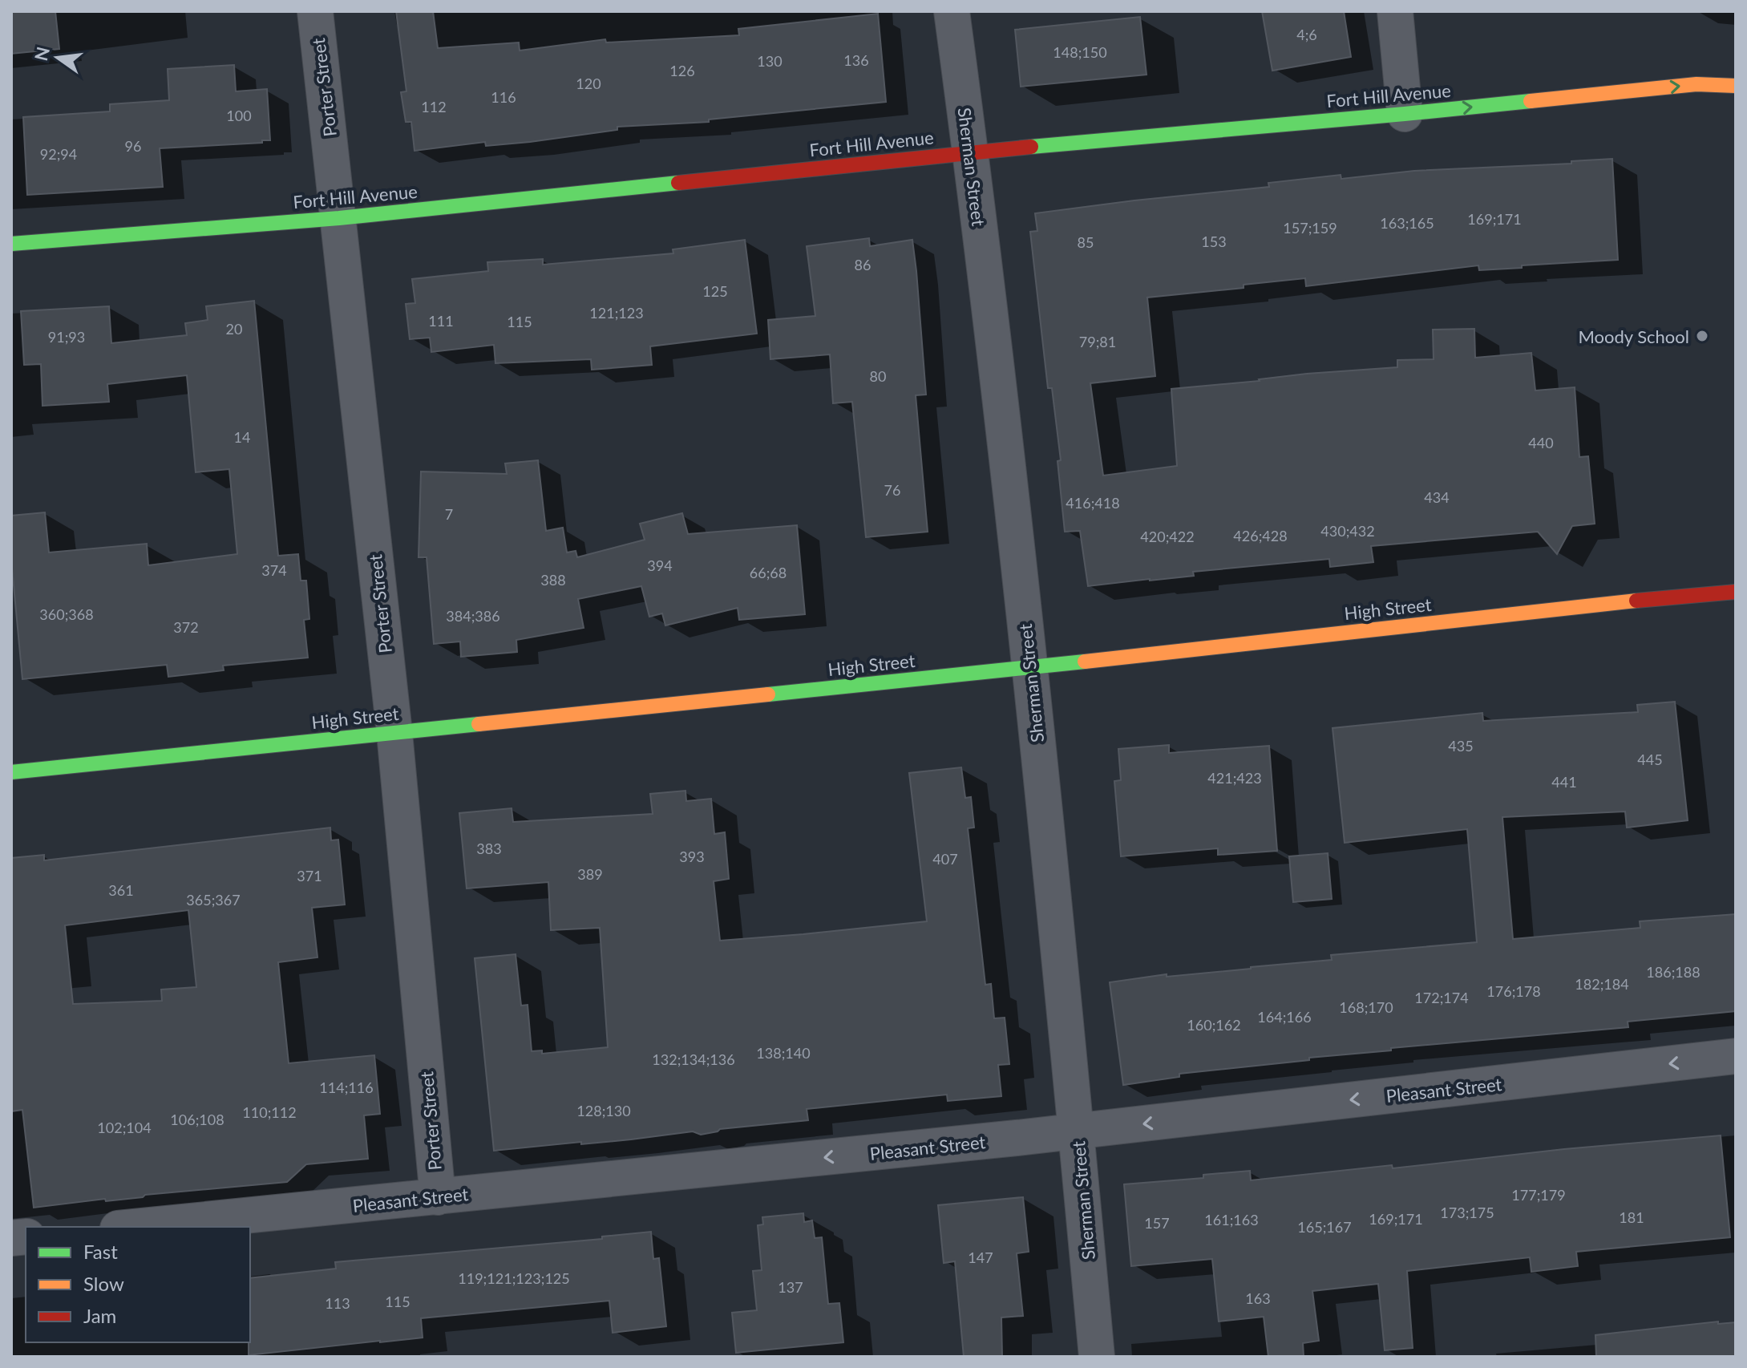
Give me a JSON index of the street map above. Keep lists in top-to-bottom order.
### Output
{
  "streets": {
    "street": [
      "Porter Street",
      "Fort Hill Avenue",
      "Sherman Street",
      "High Street",
      "Pleasant Street"
    ]
  },
  "crossings": [
    ["Porter Street", "Fort Hill Avenue"],
    ["Porter Street", "High Street"],
    ["Porter Street", "Pleasant Street"],
    ["Fort Hill Avenue", "Sherman Street"],
    ["Sherman Street", "High Street"],
    ["Sherman Street", "Pleasant Street"]
  ],
  "one_way": ["Pleasant Street"],
  "places": ["Moody School"],
  "house_numbers": [
    "4;6",
    "148;150",
    "136",
    "130",
    "126",
    "120",
    "116",
    "112",
    "100",
    "96",
    "92;94",
    "169;171",
    "163;165",
    "157;159",
    "153",
    "85",
    "86",
    "125",
    "121;123",
    "111",
    "115",
    "20",
    "91;93",
    "79;81",
    "80",
    "14",
    "440",
    "76",
    "434",
    "416;418",
    "7",
    "430;432",
    "426;428",
    "420;422",
    "394",
    "374",
    "66;68",
    "388",
    "360;368",
    "384;386",
    "372",
    "435",
    "445",
    "421;423",
    "441",
    "383",
    "393",
    "407",
    "389",
    "371",
    "361",
    "365;367",
    "186;188",
    "182;184",
    "176;178",
    "172;174",
    "168;170",
    "164;166",
    "160;162",
    "138;140",
    "132;134;136",
    "114;116",
    "128;130",
    "110;112",
    "106;108",
    "102;104",
    "177;179",
    "173;175",
    "181",
    "169;171",
    "161;163",
    "157",
    "165;167",
    "147",
    "119;121;123;125",
    "137",
    "163",
    "115",
    "113"
  ],
  "legend": ["Fast", "Slow", "Jam"],
  "north": "left"
}
